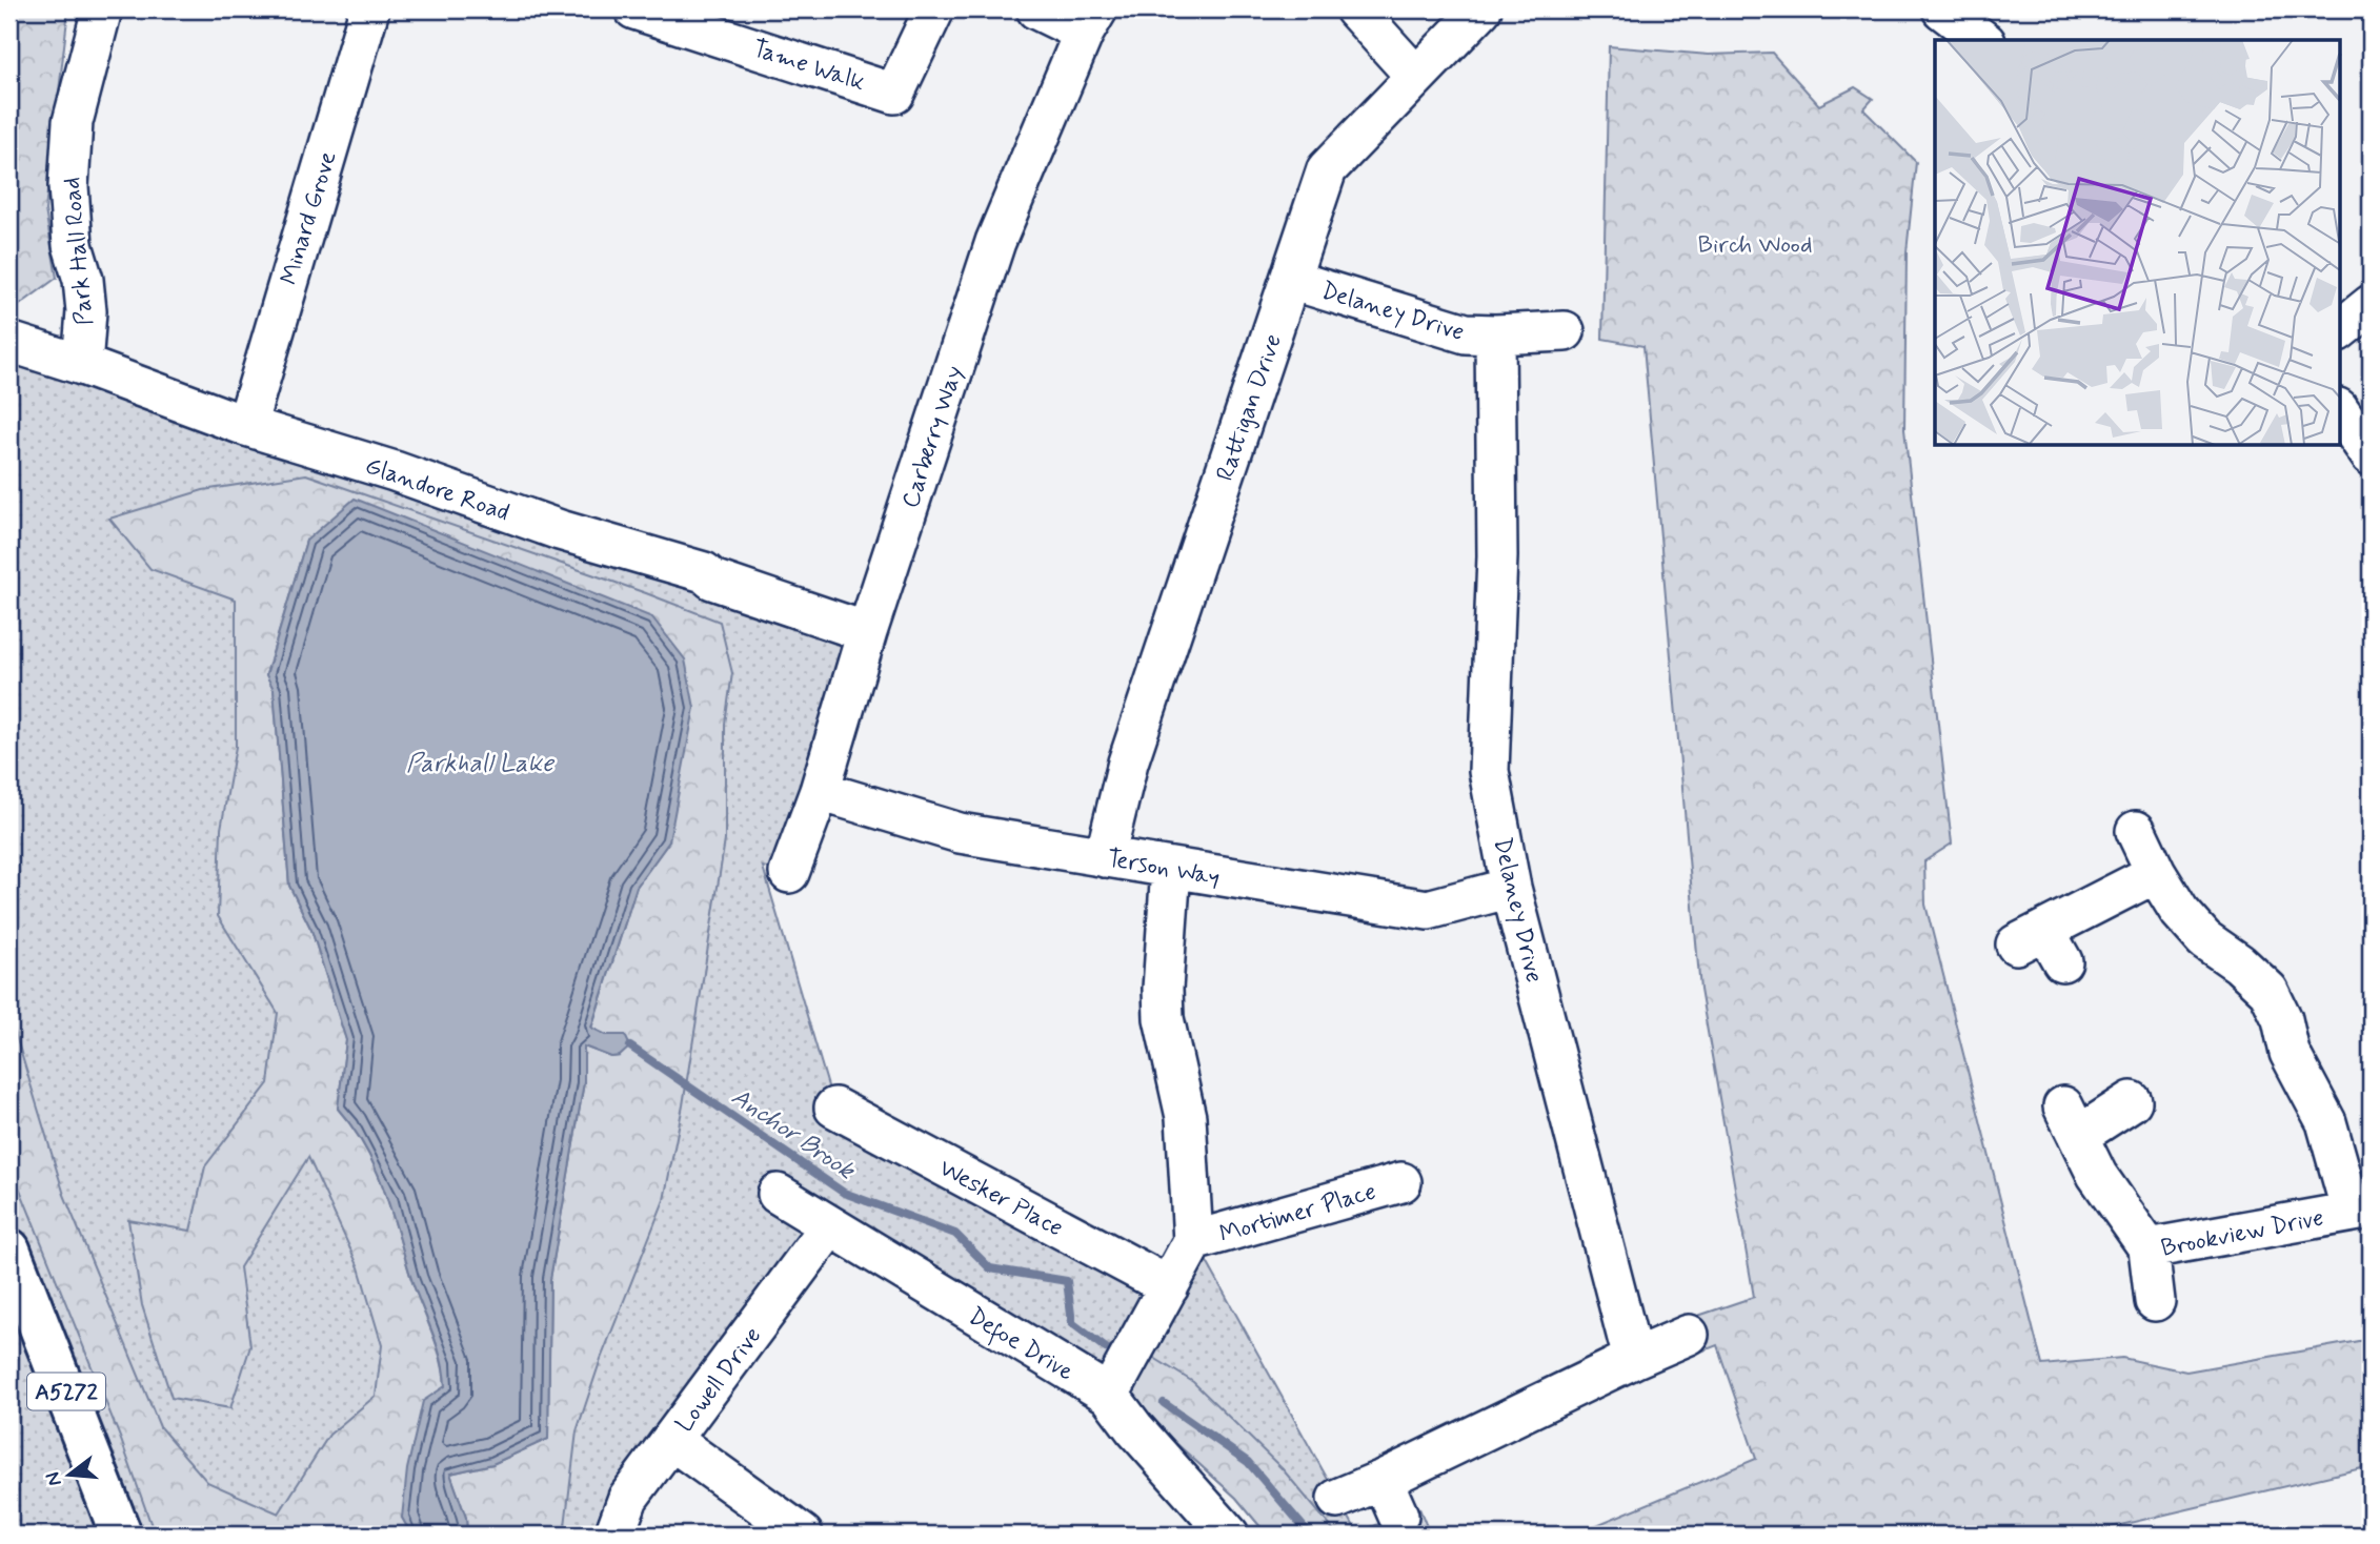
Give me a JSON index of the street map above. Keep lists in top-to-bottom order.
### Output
{
  "streets": {
    "main road": ["A5272"],
    "street": [
      "Tame Walk",
      "Minard Grove",
      "Park Hall Road",
      "Delaney Drive",
      "Rattigan Drive",
      "Carberry Way",
      "Glandore Road",
      "Terson Way",
      "Wesker Place",
      "Mortimer Place",
      "Brookview Drive",
      "Defoe Drive",
      "Lowell Drive"
    ]
  },
  "crossings": [
    ["Minard Grove", "Glandore Road"],
    ["Park Hall Road", "Glandore Road"],
    ["Delaney Drive", "Rattigan Drive"],
    ["Delaney Drive", "Terson Way"],
    ["Rattigan Drive", "Terson Way"],
    ["Carberry Way", "Glandore Road"],
    ["Carberry Way", "Terson Way"],
    ["Defoe Drive", "Lowell Drive"]
  ],
  "water": ["Parkhall Lake", "Anchor Brook"],
  "parks": ["Birch Wood"],
  "north": "left"
}
